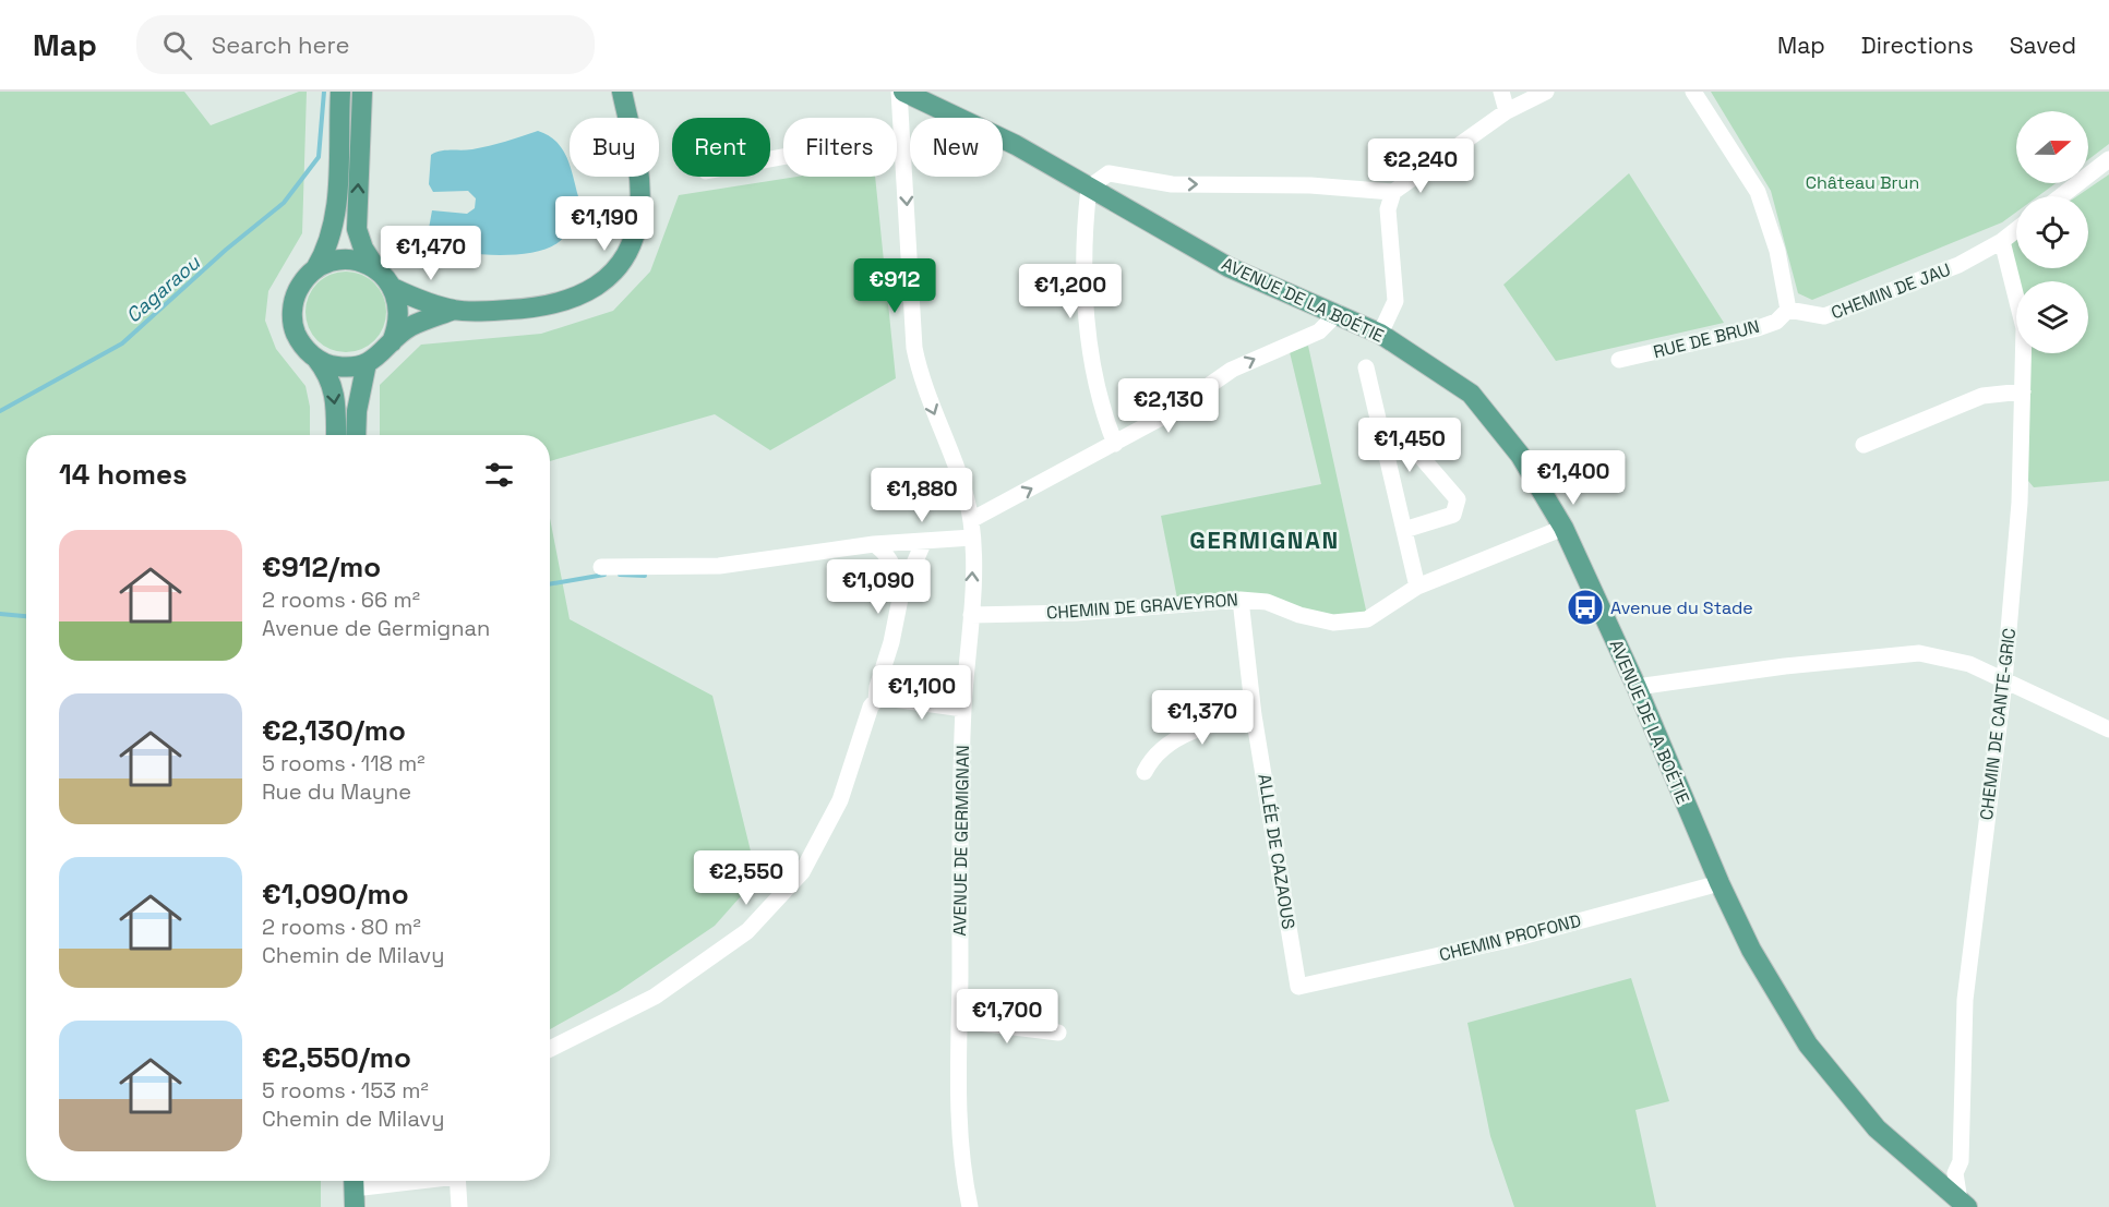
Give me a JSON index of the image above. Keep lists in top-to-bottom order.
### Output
{
  "streets": {
    "main road": ["AVENUE DE LA BOÉTIE"],
    "street": [
      "CHEMIN DE JAU",
      "RUE DE BRUN",
      "CHEMIN DE GRAVEYRON",
      "CHEMIN DE CANTE-GRIC",
      "AVENUE DE GERMIGNAN",
      "ALLÉE DE CAZAOUS",
      "CHEMIN PROFOND"
    ]
  },
  "crossings": [
    ["CHEMIN DE JAU", "RUE DE BRUN"],
    ["CHEMIN DE JAU", "CHEMIN DE CANTE-GRIC"],
    ["AVENUE DE LA BOÉTIE", "CHEMIN DE GRAVEYRON"],
    ["AVENUE DE LA BOÉTIE", "CHEMIN DE CANTE-GRIC"],
    ["AVENUE DE LA BOÉTIE", "AVENUE DE GERMIGNAN"],
    ["AVENUE DE LA BOÉTIE", "CHEMIN PROFOND"],
    ["CHEMIN DE GRAVEYRON", "AVENUE DE GERMIGNAN"],
    ["CHEMIN DE GRAVEYRON", "ALLÉE DE CAZAOUS"],
    ["ALLÉE DE CAZAOUS", "CHEMIN PROFOND"]
  ],
  "districts": ["GERMIGNAN"],
  "water": ["Cagaraou"],
  "parks": ["Château Brun"],
  "places": {
    "bus stop": ["Avenue du Stade"]
  },
  "north": "right",
  "page": {
    "header": "Map",
    "search": "Search here",
    "nav": ["Map", "Directions", "Saved"],
    "chip": [
      "Buy",
      "Rent",
      "Filters",
      "New"
    ],
    "price": [
      "€2,240",
      "€1,190",
      "€1,470",
      "€912",
      "€1,200",
      "€2,130",
      "€1,450",
      "€1,400",
      "€1,880",
      "€1,090",
      "€1,100",
      "€1,370",
      "€2,550",
      "€1,700"
    ],
    "heading": "14 homes",
    "list": [
      {
        "name": "€912/mo",
        "note": "2 rooms · 66 m² · Avenue de Germignan"
      },
      {
        "name": "€2,130/mo",
        "note": "5 rooms · 118 m² · Rue du Mayne"
      },
      {
        "name": "€1,090/mo",
        "note": "2 rooms · 80 m² · Chemin de Milavy"
      },
      {
        "name": "€2,550/mo",
        "note": "5 rooms · 153 m² · Chemin de Milavy"
      }
    ]
  }
}
